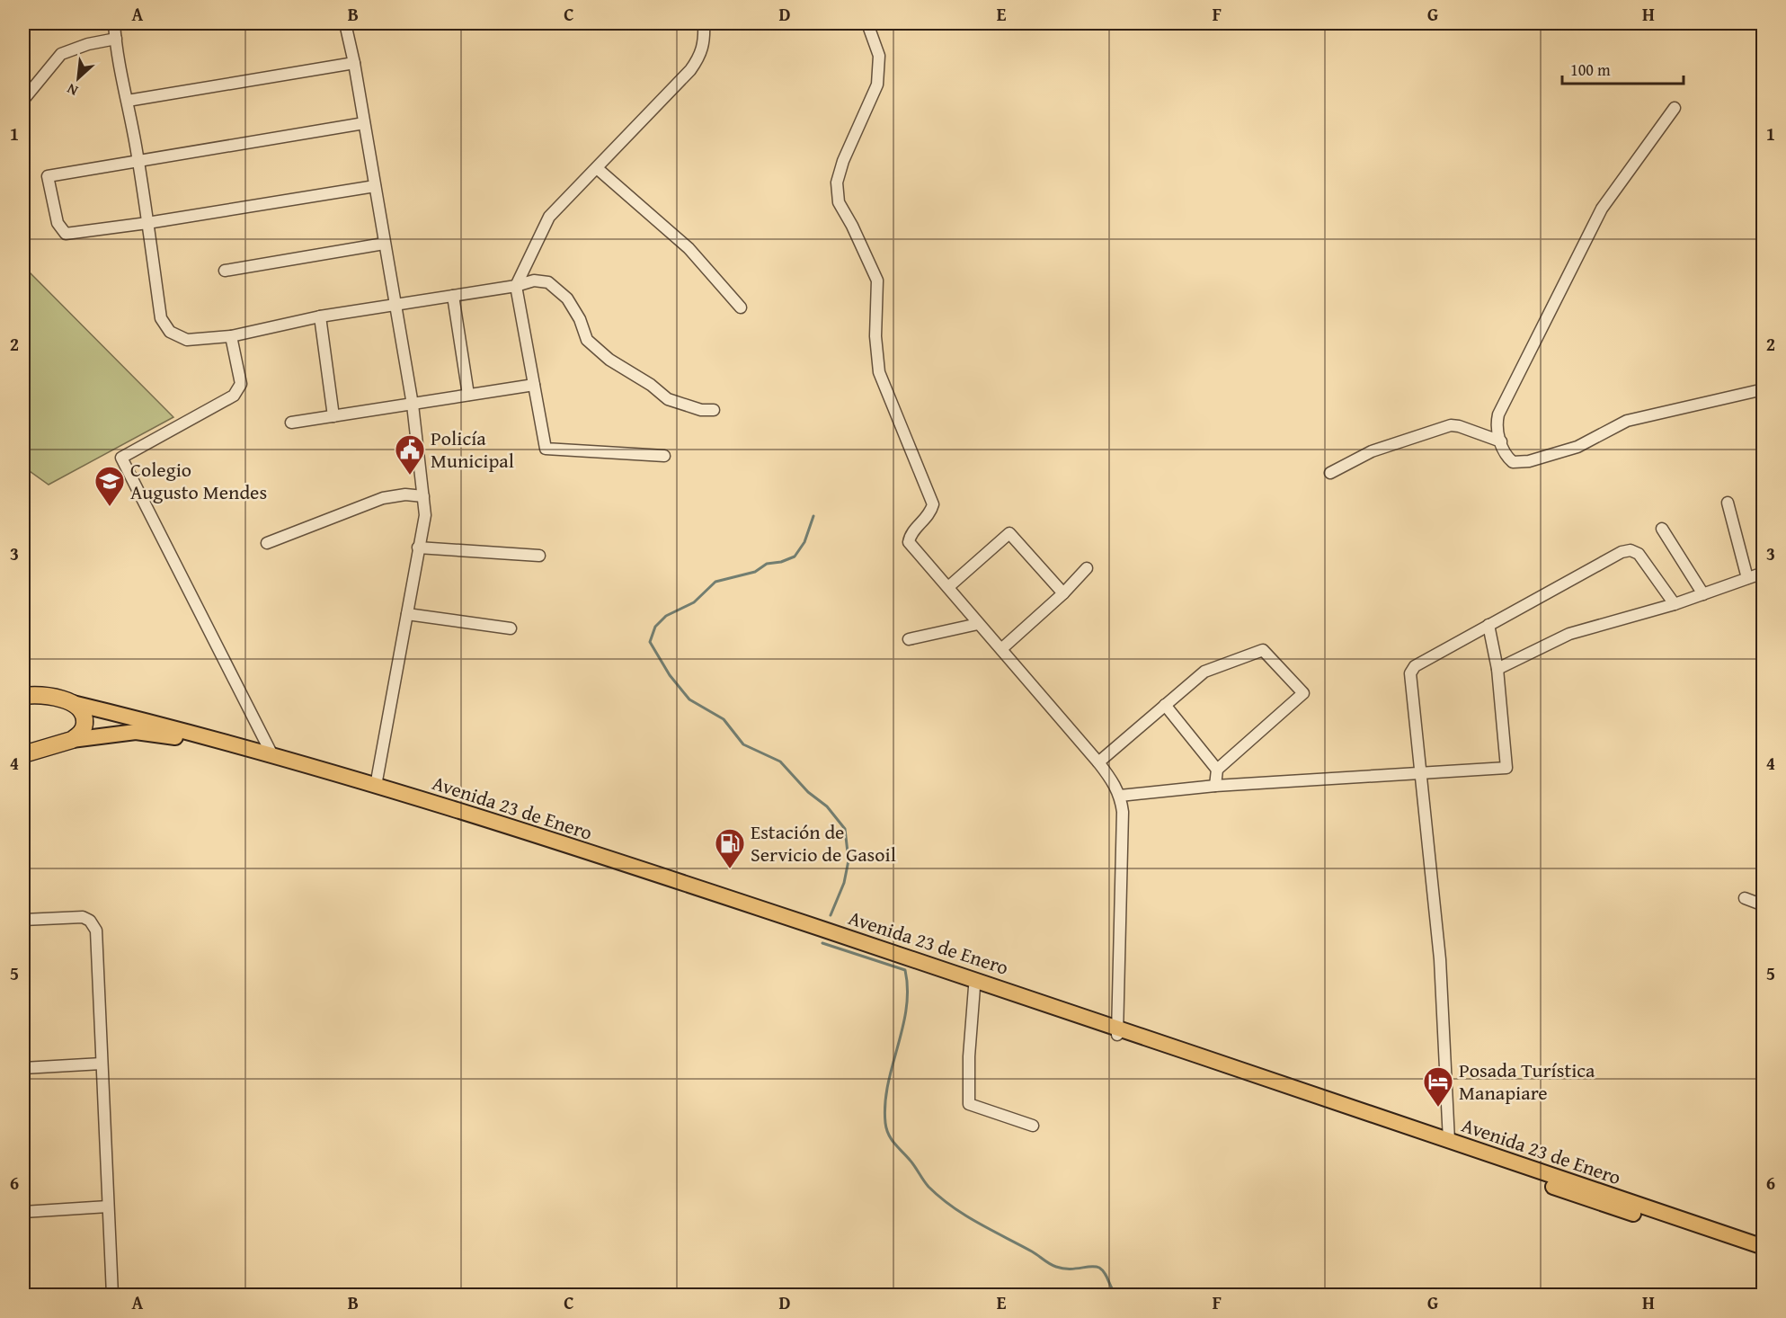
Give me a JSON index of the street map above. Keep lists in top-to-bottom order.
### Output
{
  "streets": {
    "main road": ["Avenida 23 de Enero"]
  },
  "places": {
    "public building": ["Policía Municipal"],
    "school or university": ["Colegio Augusto Mendes"],
    "fuel station": ["Estación de Servicio de Gasoil"],
    "hotel": ["Posada Turística Manapiare"]
  },
  "scale_bar": "100 m",
  "north": "bottom left",
  "grid": {
    "columns": [
      "A",
      "B",
      "C",
      "D",
      "E",
      "F",
      "G",
      "H"
    ],
    "rows": [
      "1",
      "2",
      "3",
      "4",
      "5",
      "6"
    ]
  }
}
